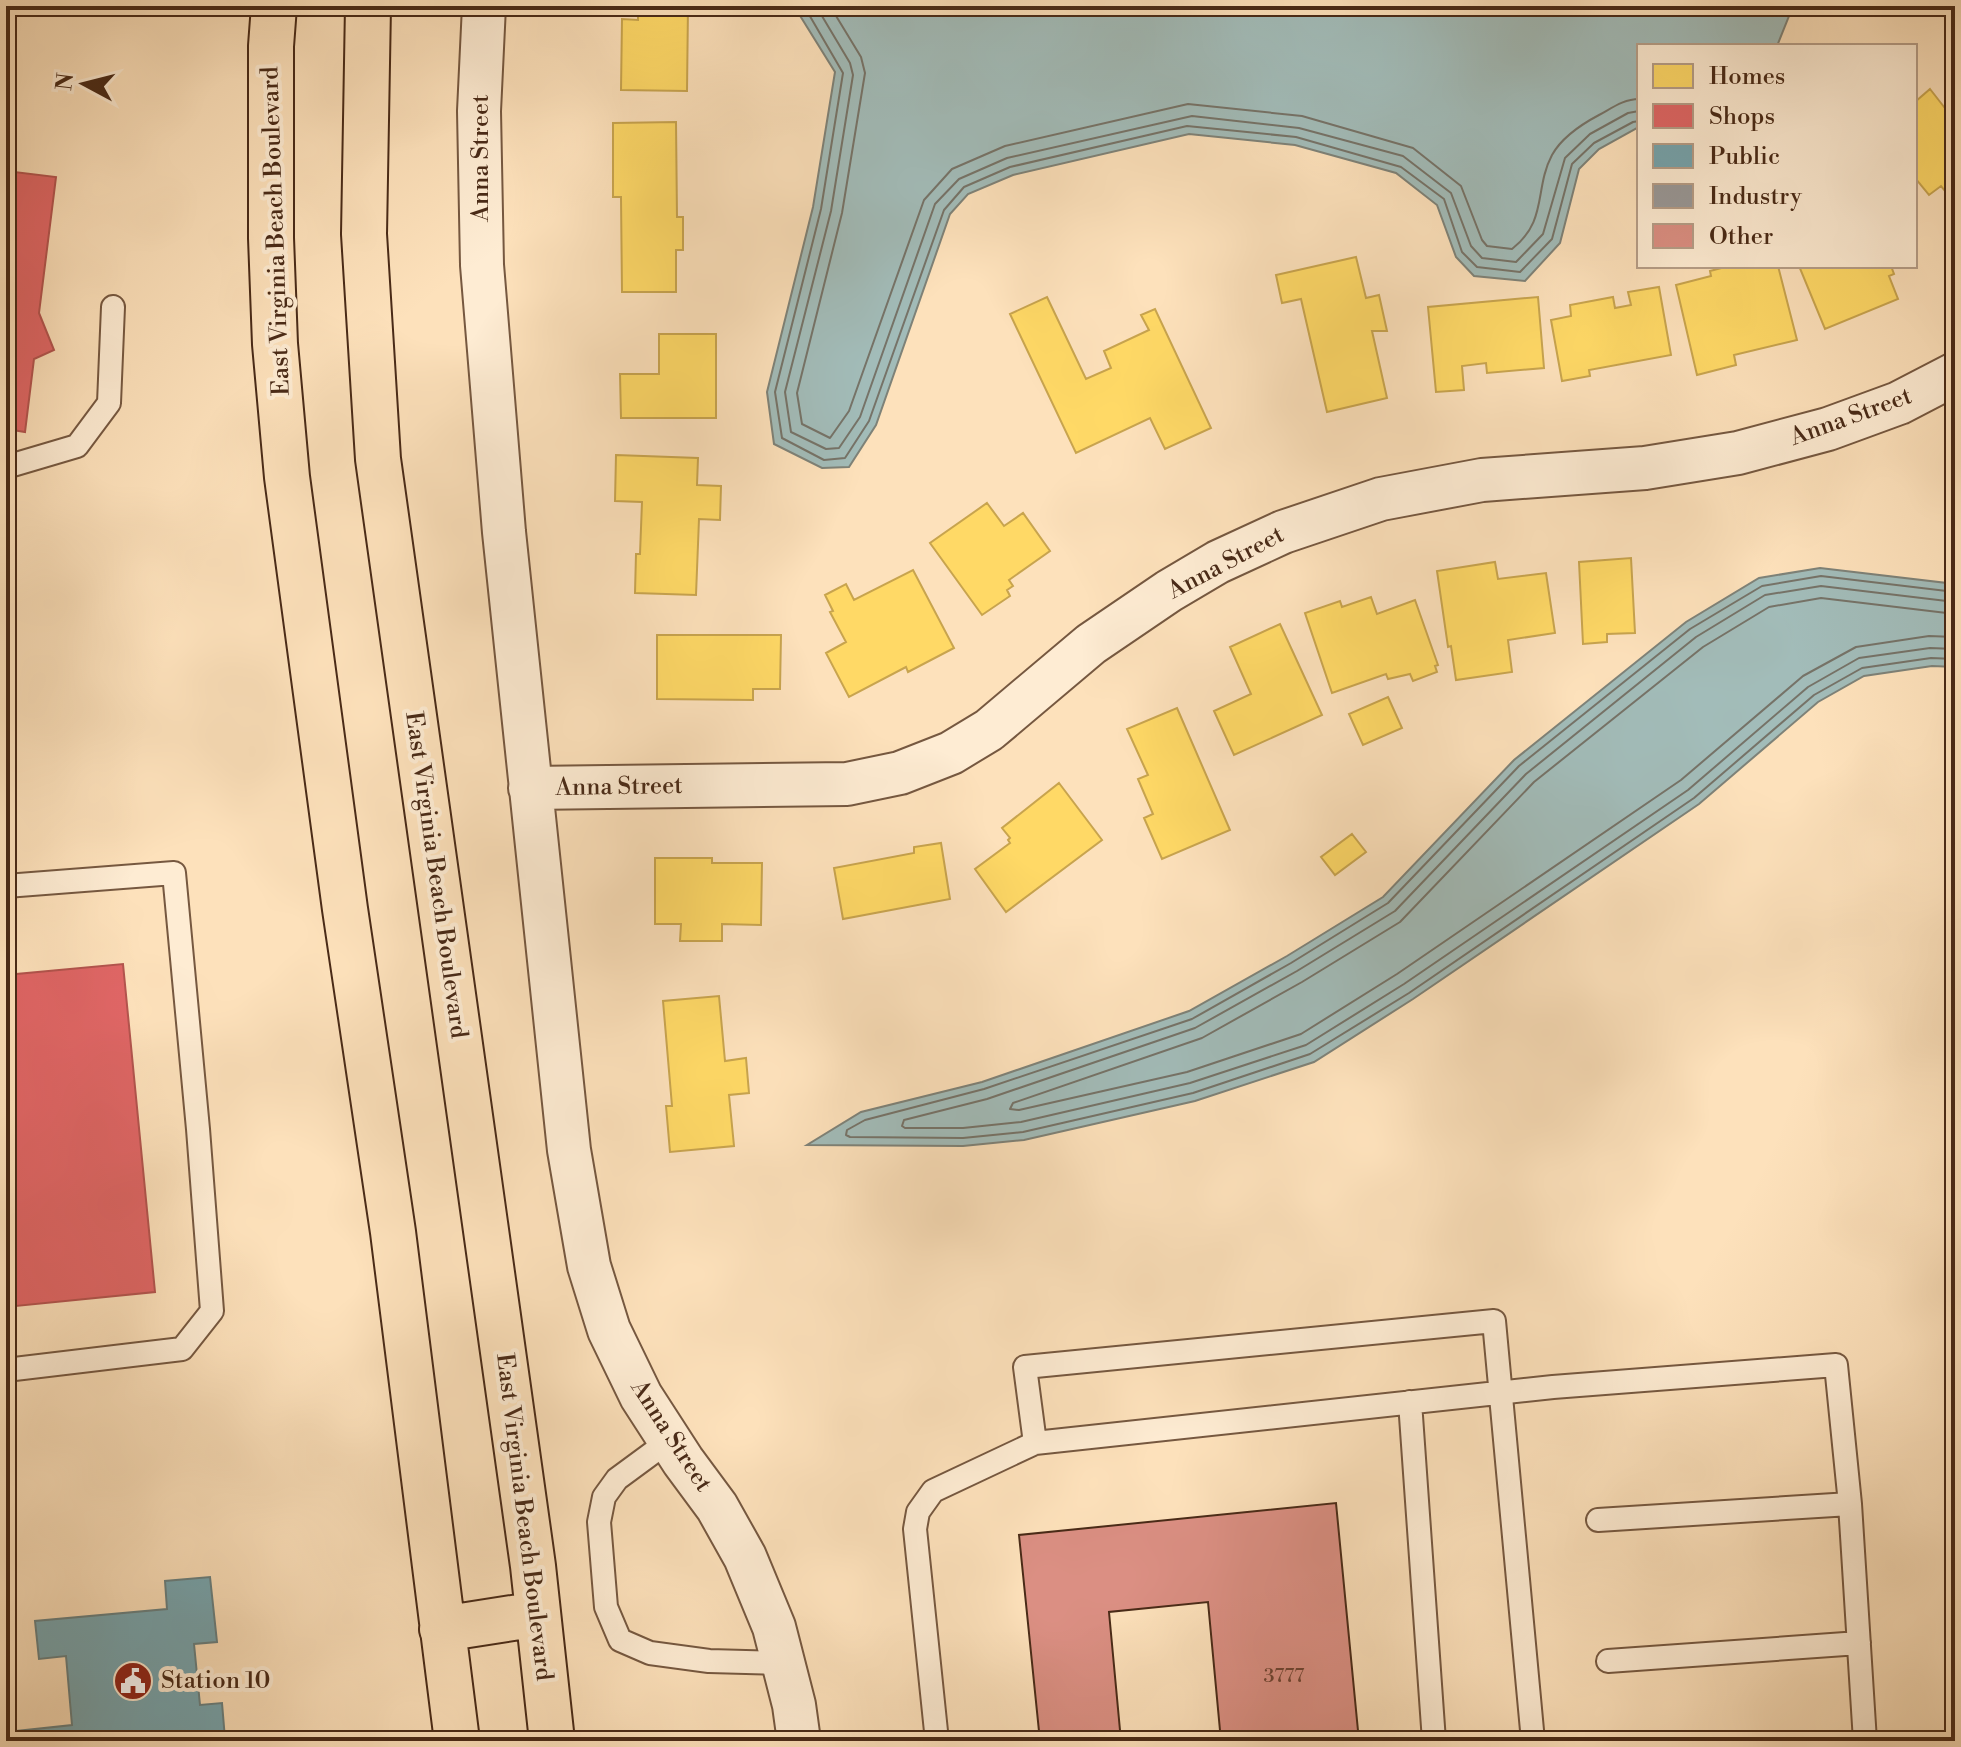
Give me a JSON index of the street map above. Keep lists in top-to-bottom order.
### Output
{
  "streets": {
    "main road": ["East Virginia Beach Boulevard"],
    "street": ["Anna Street"]
  },
  "places": {
    "public building": ["Station 10"]
  },
  "house_numbers": ["3777"],
  "legend": [
    "Homes",
    "Shops",
    "Public",
    "Industry",
    "Other"
  ],
  "north": "left"
}
